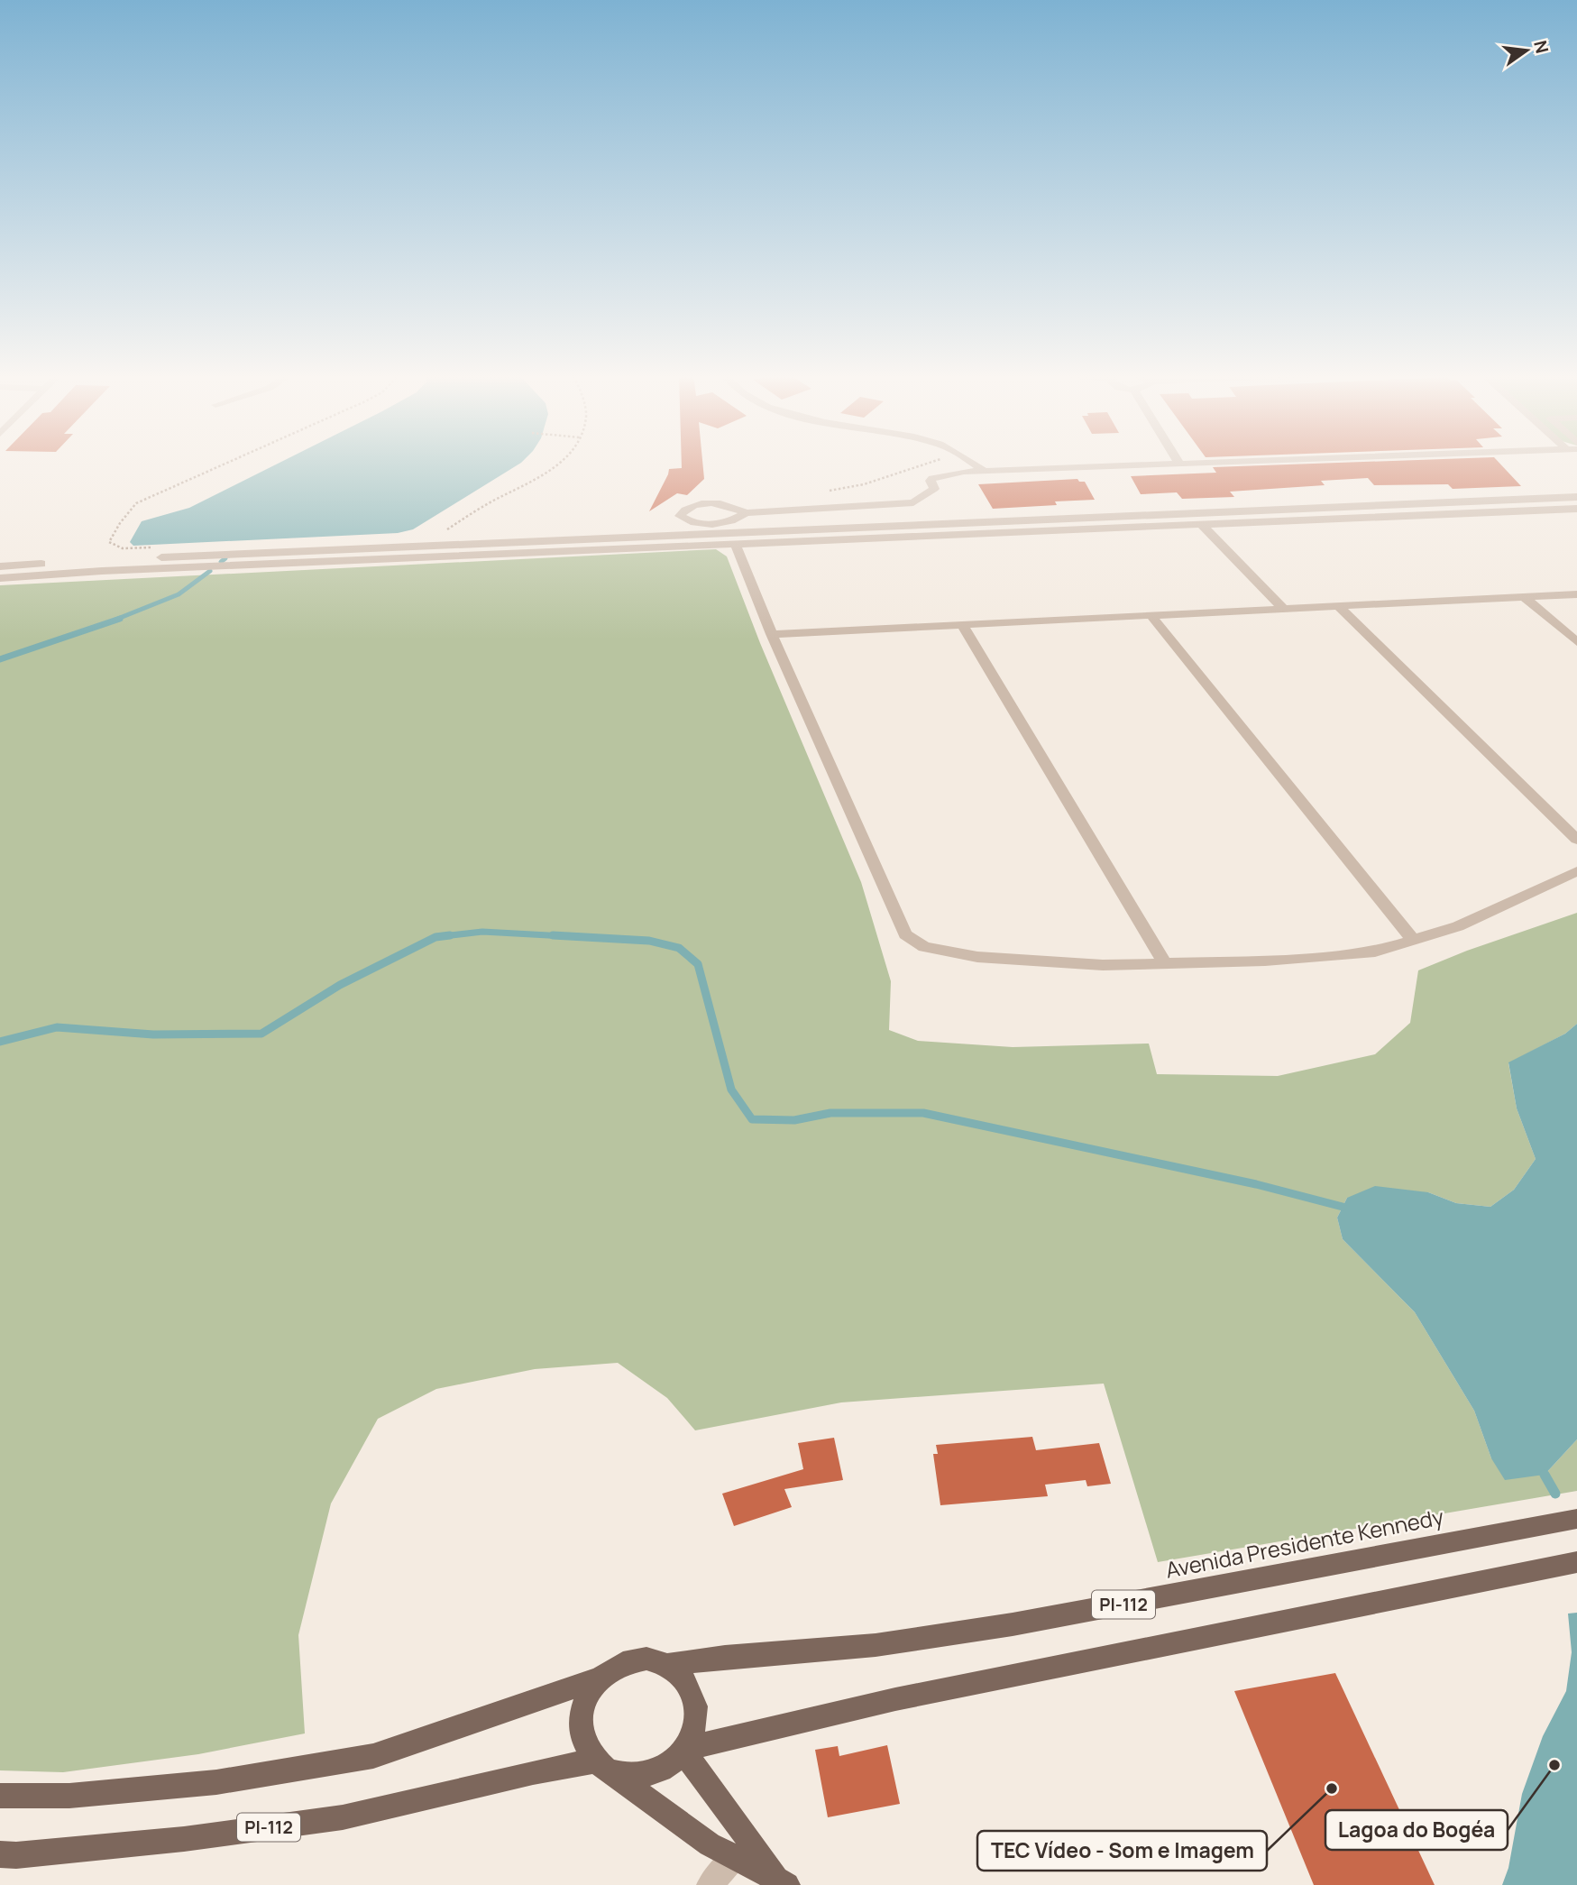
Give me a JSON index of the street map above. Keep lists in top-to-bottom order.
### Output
{
  "streets": {
    "main road": ["Avenida Presidente Kennedy", "PI-112"]
  },
  "crossings": [
    ["Avenida Presidente Kennedy", "PI-112"]
  ],
  "places": ["Lagoa do Bogéa", "TEC Vídeo - Som e Imagem"],
  "north": "right"
}
